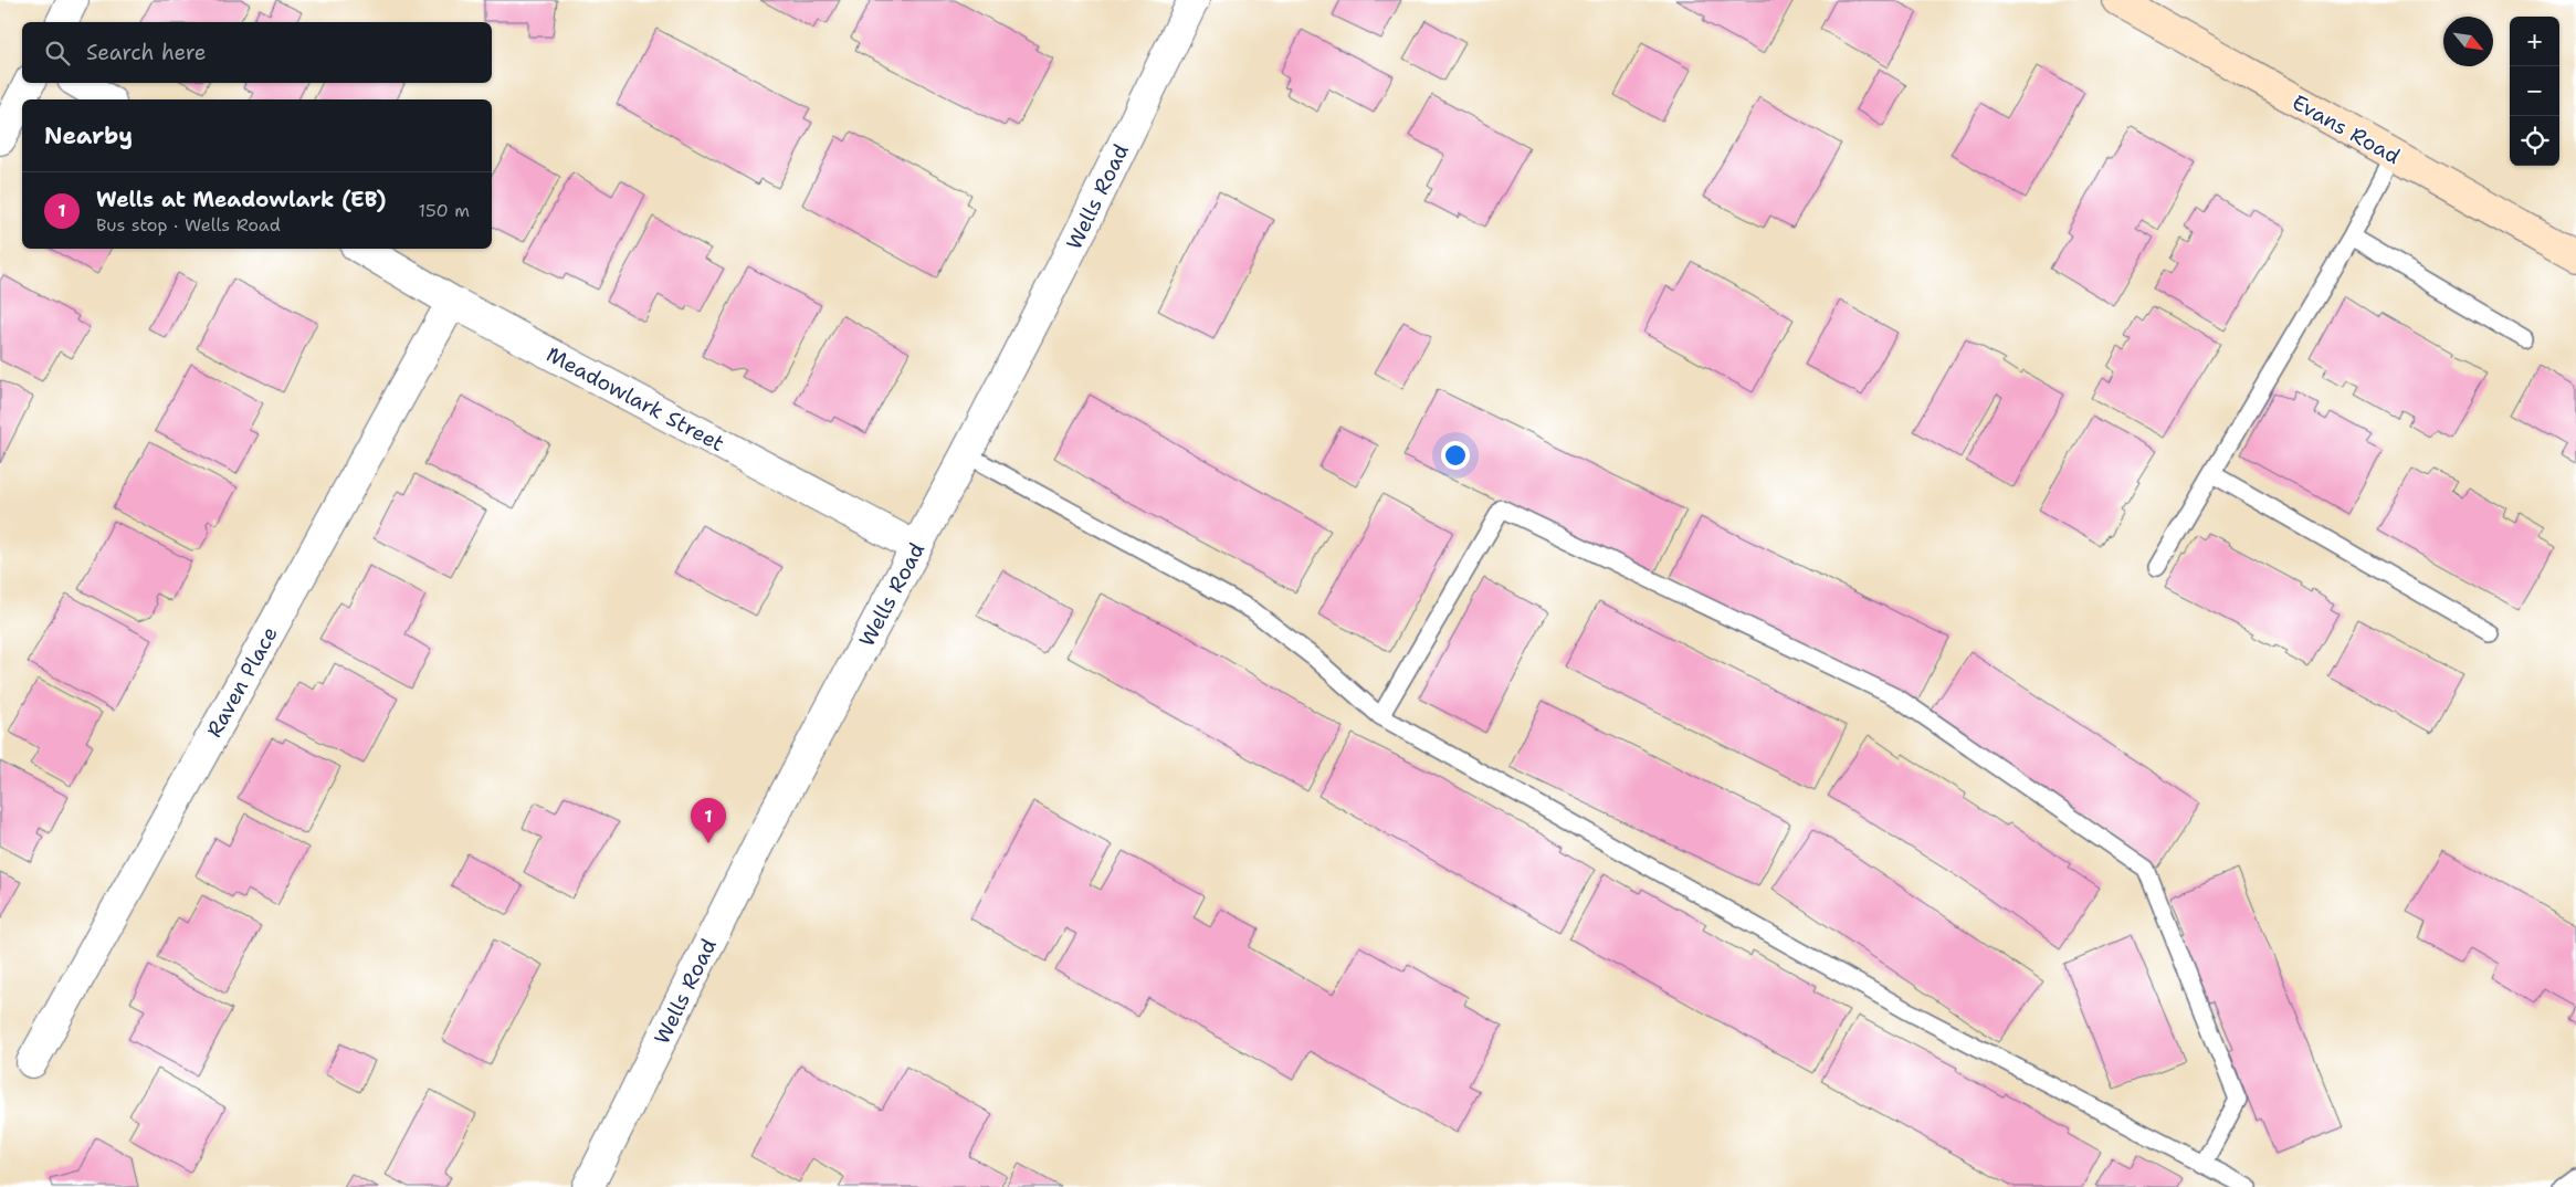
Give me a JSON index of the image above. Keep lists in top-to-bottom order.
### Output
{
  "streets": {
    "street": [
      "Evans Road",
      "Wells Road",
      "Meadowlark Street",
      "Raven Place"
    ]
  },
  "crossings": [
    ["Wells Road", "Meadowlark Street"],
    ["Meadowlark Street", "Raven Place"]
  ],
  "north": "bottom right",
  "page": {
    "map_buttons": ["+", "−"],
    "search": "Search here",
    "heading": "Nearby",
    "list": [
      {
        "mark": "1",
        "name": "Wells at Meadowlark (EB)",
        "note": "Bus stop · Wells Road",
        "value": "150 m"
      }
    ],
    "pins": "1"
  }
}
